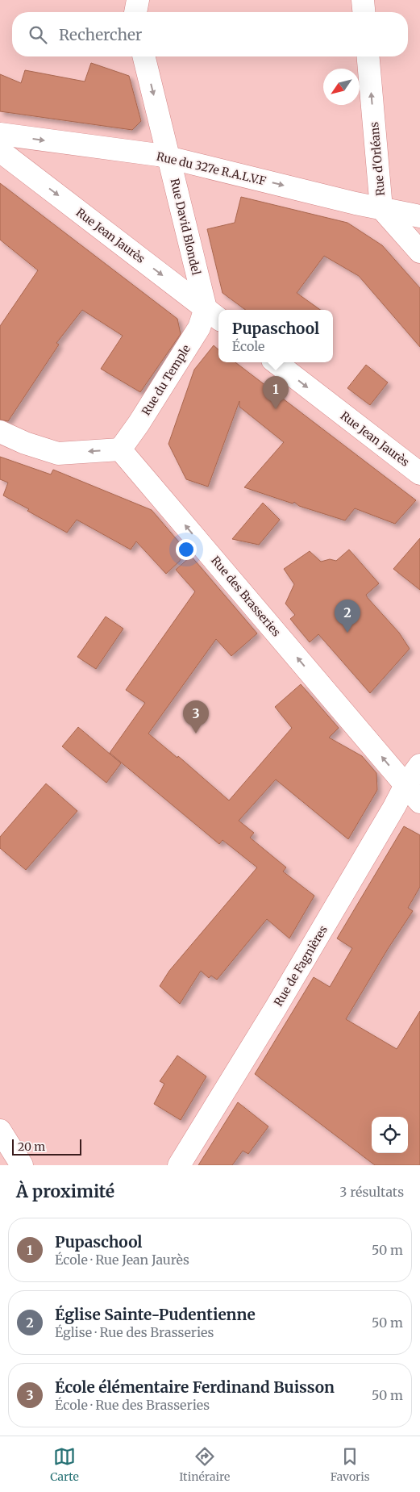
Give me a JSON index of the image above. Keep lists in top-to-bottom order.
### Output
{
  "streets": {
    "street": [
      "Rue d'Orléans",
      "Rue du 327e R.A.L.V.F",
      "Rue David Blondel",
      "Rue Jean Jaurès",
      "Rue du Temple",
      "Rue des Brasseries",
      "Rue de Fagnières"
    ]
  },
  "crossings": [
    ["Rue d'Orléans", "Rue du 327e R.A.L.V.F"],
    ["Rue du 327e R.A.L.V.F", "Rue David Blondel"],
    ["Rue David Blondel", "Rue Jean Jaurès"],
    ["Rue David Blondel", "Rue du Temple"],
    ["Rue Jean Jaurès", "Rue du Temple"],
    ["Rue du Temple", "Rue des Brasseries"],
    ["Rue des Brasseries", "Rue de Fagnières"]
  ],
  "one_way": [
    "Rue d'Orléans",
    "Rue du 327e R.A.L.V.F",
    "Rue David Blondel",
    "Rue Jean Jaurès",
    "Rue des Brasseries"
  ],
  "scale_bar": "20 m",
  "north": "bottom left",
  "page": {
    "search": "Rechercher",
    "popup": ["Pupaschool", "École"],
    "pins": ["1", "2", "3"],
    "scale": "20 m",
    "heading": ["À proximité", "3 résultats"],
    "list": [
      {
        "mark": "1",
        "name": "Pupaschool",
        "note": "École · Rue Jean Jaurès",
        "value": "50 m"
      },
      {
        "mark": "2",
        "name": "Église Sainte-Pudentienne",
        "note": "Église · Rue des Brasseries",
        "value": "50 m"
      },
      {
        "mark": "3",
        "name": "École élémentaire Ferdinand Buisson",
        "note": "École · Rue des Brasseries",
        "value": "50 m"
      }
    ],
    "nav": ["Carte", "Itinéraire", "Favoris"]
  }
}
